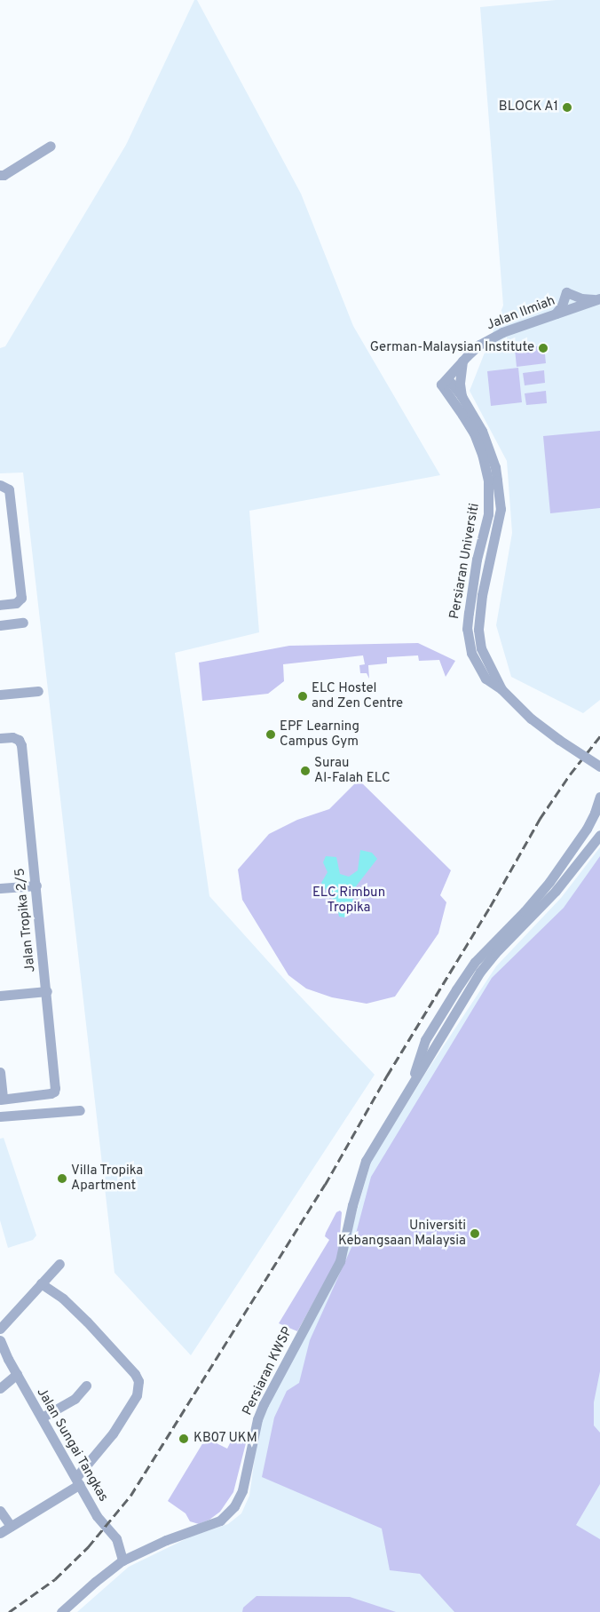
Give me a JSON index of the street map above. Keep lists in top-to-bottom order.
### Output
{
  "streets": {
    "street": [
      "Jalan Ilmiah",
      "Persiaran Universiti",
      "Jalan Tropika 2/5",
      "Persiaran KWSP",
      "Jalan Sungai Tangkas"
    ]
  },
  "crossings": [
    ["Jalan Ilmiah", "Persiaran Universiti"],
    ["Persiaran KWSP", "Jalan Sungai Tangkas"]
  ],
  "parks": ["ELC Rimbun Tropika"],
  "places": [
    "BLOCK A1",
    "German-Malaysian Institute",
    "ELC Hostel and Zen Centre",
    "EPF Learning Campus Gym",
    "Surau Al-Falah ELC",
    "Villa Tropika Apartment",
    "Universiti Kebangsaan Malaysia",
    "KB07 UKM"
  ]
}
